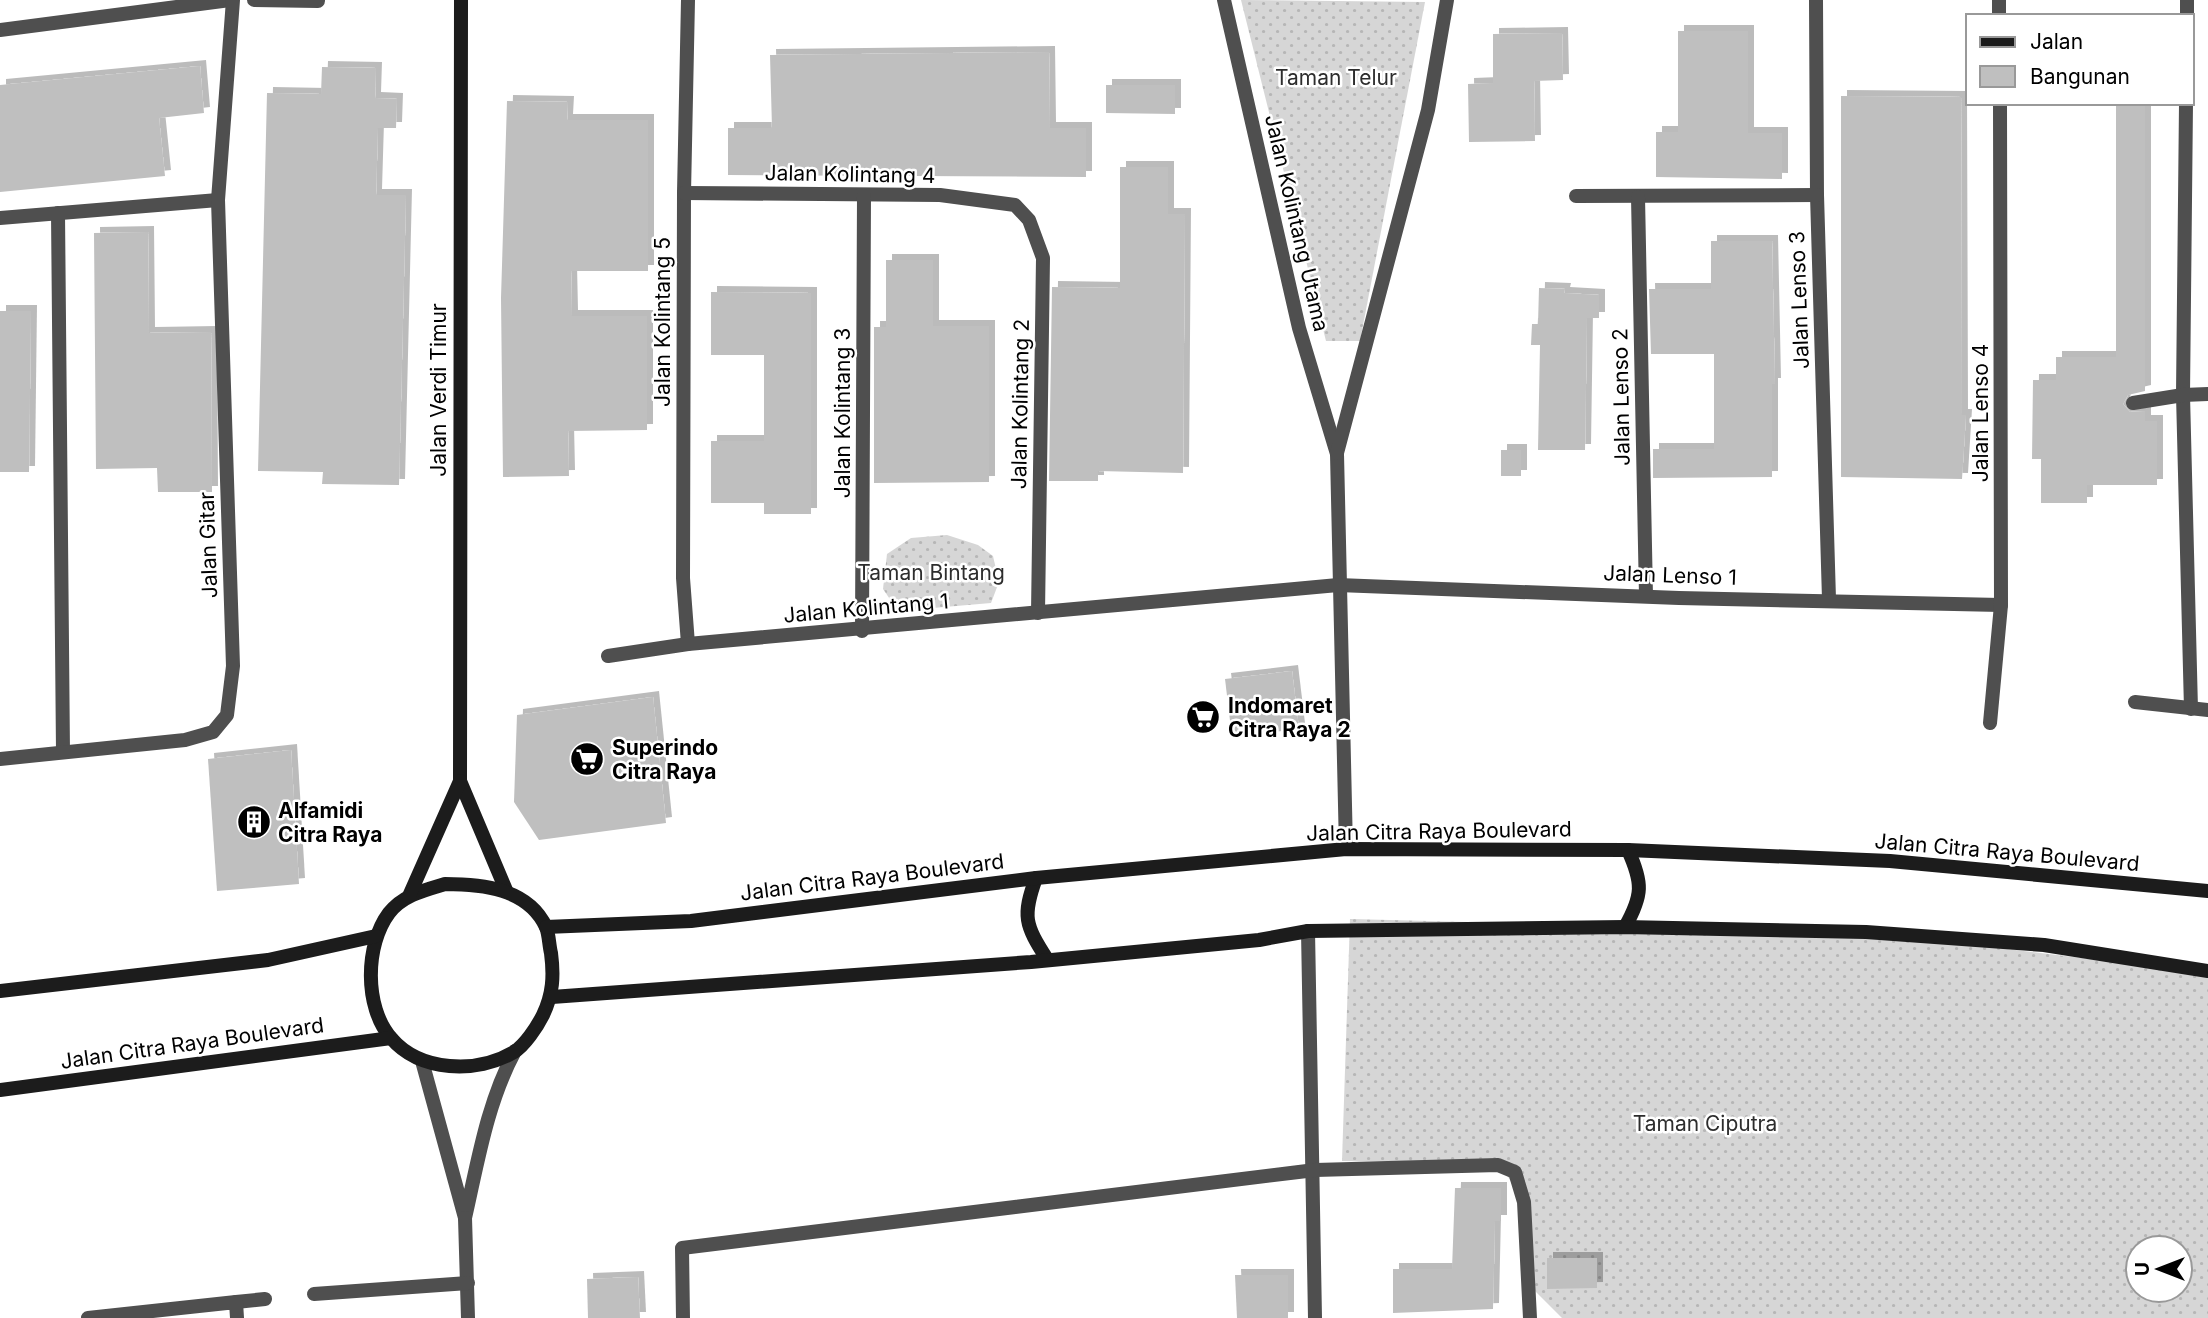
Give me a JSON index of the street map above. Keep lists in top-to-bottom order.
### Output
{
  "streets": {
    "main road": ["Jalan Verdi Timur", "Jalan Citra Raya Boulevard"],
    "street": [
      "Jalan Kolintang 4",
      "Jalan Kolintang Utama",
      "Jalan Lenso 3",
      "Jalan Kolintang 5",
      "Jalan Lenso 2",
      "Jalan Kolintang 2",
      "Jalan Kolintang 3",
      "Jalan Lenso 4",
      "Jalan Gitar",
      "Jalan Lenso 1",
      "Jalan Kolintang 1"
    ]
  },
  "crossings": [
    ["Jalan Kolintang 4", "Jalan Kolintang 5"],
    ["Jalan Kolintang 4", "Jalan Kolintang 2"],
    ["Jalan Kolintang 4", "Jalan Kolintang 3"],
    ["Jalan Kolintang Utama", "Jalan Lenso 1"],
    ["Jalan Kolintang Utama", "Jalan Kolintang 1"],
    ["Jalan Kolintang Utama", "Jalan Citra Raya Boulevard"],
    ["Jalan Lenso 3", "Jalan Lenso 1"],
    ["Jalan Kolintang 5", "Jalan Kolintang 1"],
    ["Jalan Verdi Timur", "Jalan Citra Raya Boulevard"],
    ["Jalan Lenso 2", "Jalan Lenso 1"],
    ["Jalan Kolintang 2", "Jalan Kolintang 1"],
    ["Jalan Kolintang 3", "Jalan Kolintang 1"],
    ["Jalan Lenso 4", "Jalan Lenso 1"],
    ["Jalan Lenso 1", "Jalan Kolintang 1"]
  ],
  "parks": ["Taman Telur", "Taman Bintang", "Taman Ciputra"],
  "places": {
    "supermarket": ["Indomaret Citra Raya 2", "Superindo Citra Raya"],
    "building": ["Alfamidi Citra Raya"]
  },
  "legend": ["Jalan", "Bangunan"],
  "north": "left"
}
